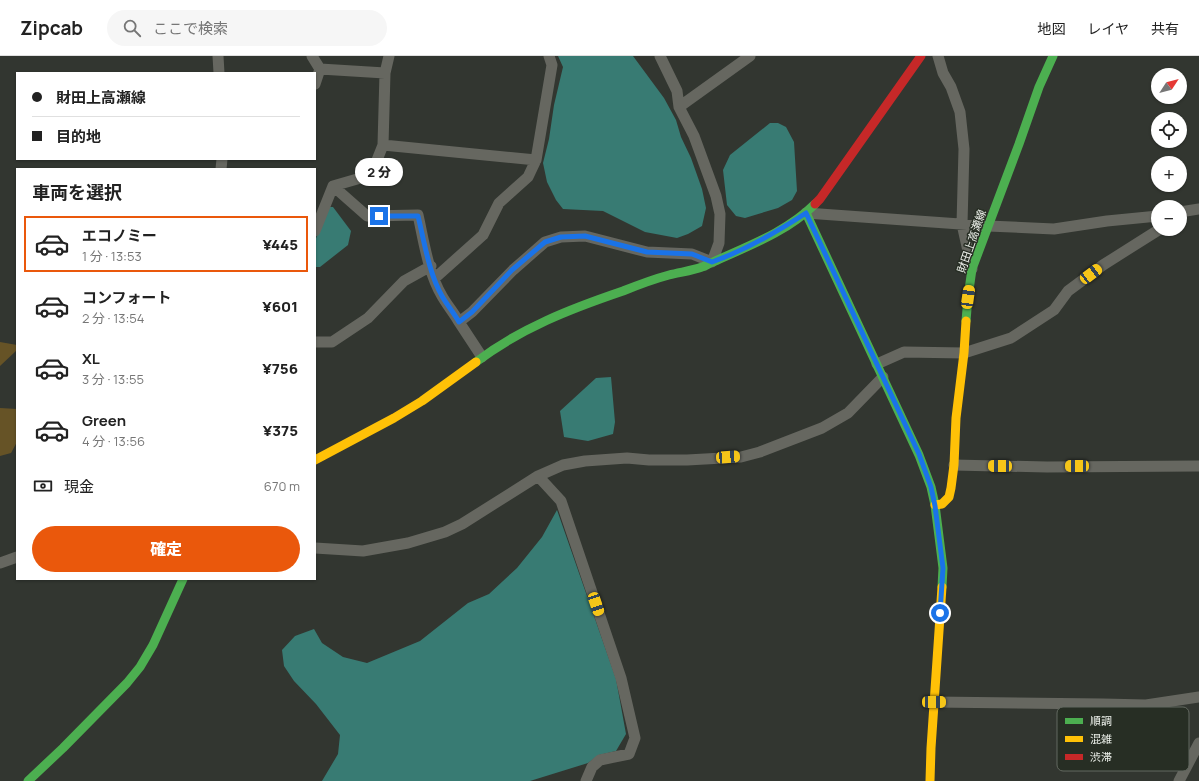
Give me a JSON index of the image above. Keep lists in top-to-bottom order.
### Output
{
  "streets": {
    "main road": ["財田上高瀬線"]
  },
  "legend": ["順調", "混雑", "渋滞"],
  "north": "top right",
  "page": {
    "header": "Zipcab",
    "search": "ここで検索",
    "nav": ["地図", "レイヤ", "共有"],
    "map_buttons": ["+", "−"],
    "banner": ["財田上高瀬線", "目的地"],
    "bubble": "2 分",
    "heading": "車両を選択",
    "list": [
      {
        "name": "エコノミー",
        "note": "1 分 · 13:53",
        "value": "¥445"
      },
      {
        "name": "コンフォート",
        "note": "2 分 · 13:54",
        "value": "¥601"
      },
      {
        "name": "XL",
        "note": "3 分 · 13:55",
        "value": "¥756"
      },
      {
        "name": "Green",
        "note": "4 分 · 13:56",
        "value": "¥375"
      }
    ],
    "pay": ["現金", "670 m"],
    "buttons": "確定"
  }
}
